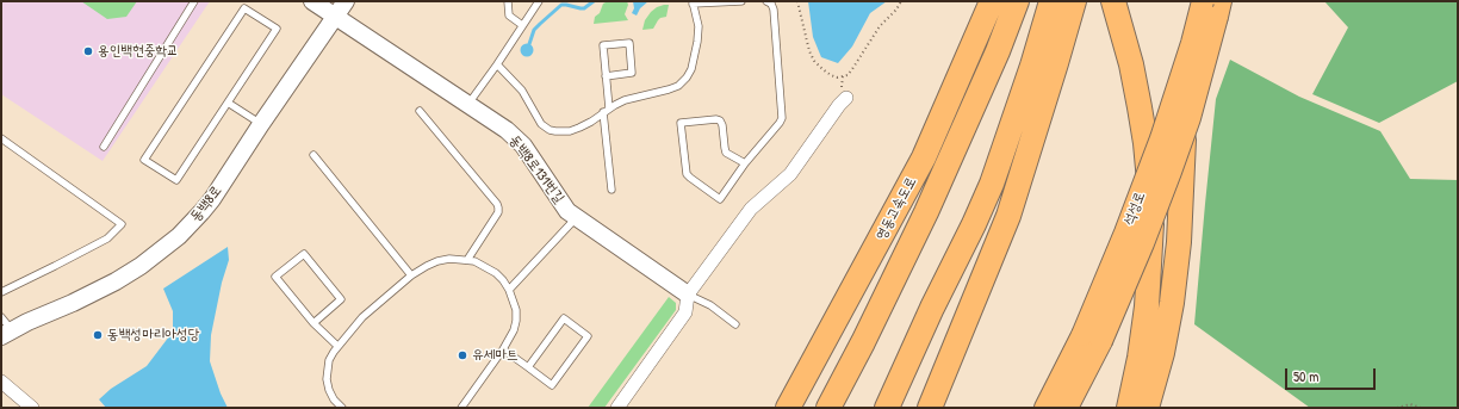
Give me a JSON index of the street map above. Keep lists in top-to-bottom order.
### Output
{
  "streets": {
    "highway": ["영동고속도로", "석성로"],
    "street": ["동백8로131번길", "동백8로"]
  },
  "crossings": [
    ["동백8로131번길", "동백8로"]
  ],
  "places": ["용인백현중학교", "동백성마리아성당", "유세마트"],
  "scale_bar": "50 m"
}
